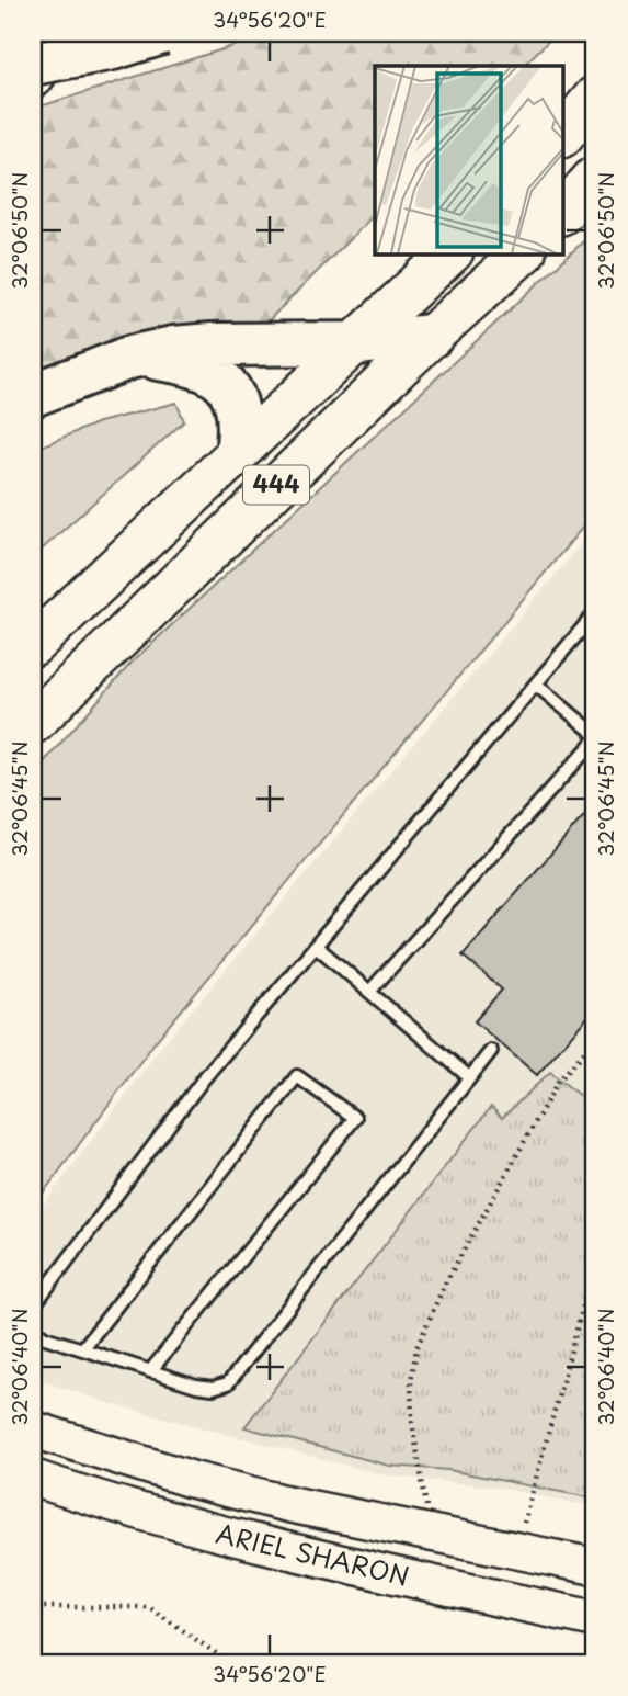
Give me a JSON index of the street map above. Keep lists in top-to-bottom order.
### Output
{
  "streets": {
    "main road": ["444", "ARIEL SHARON"]
  },
  "coordinates": [
    "34°56'20\"E",
    "32°06'50\"N",
    "32°06'45\"N",
    "32°06'40\"N"
  ]
}
